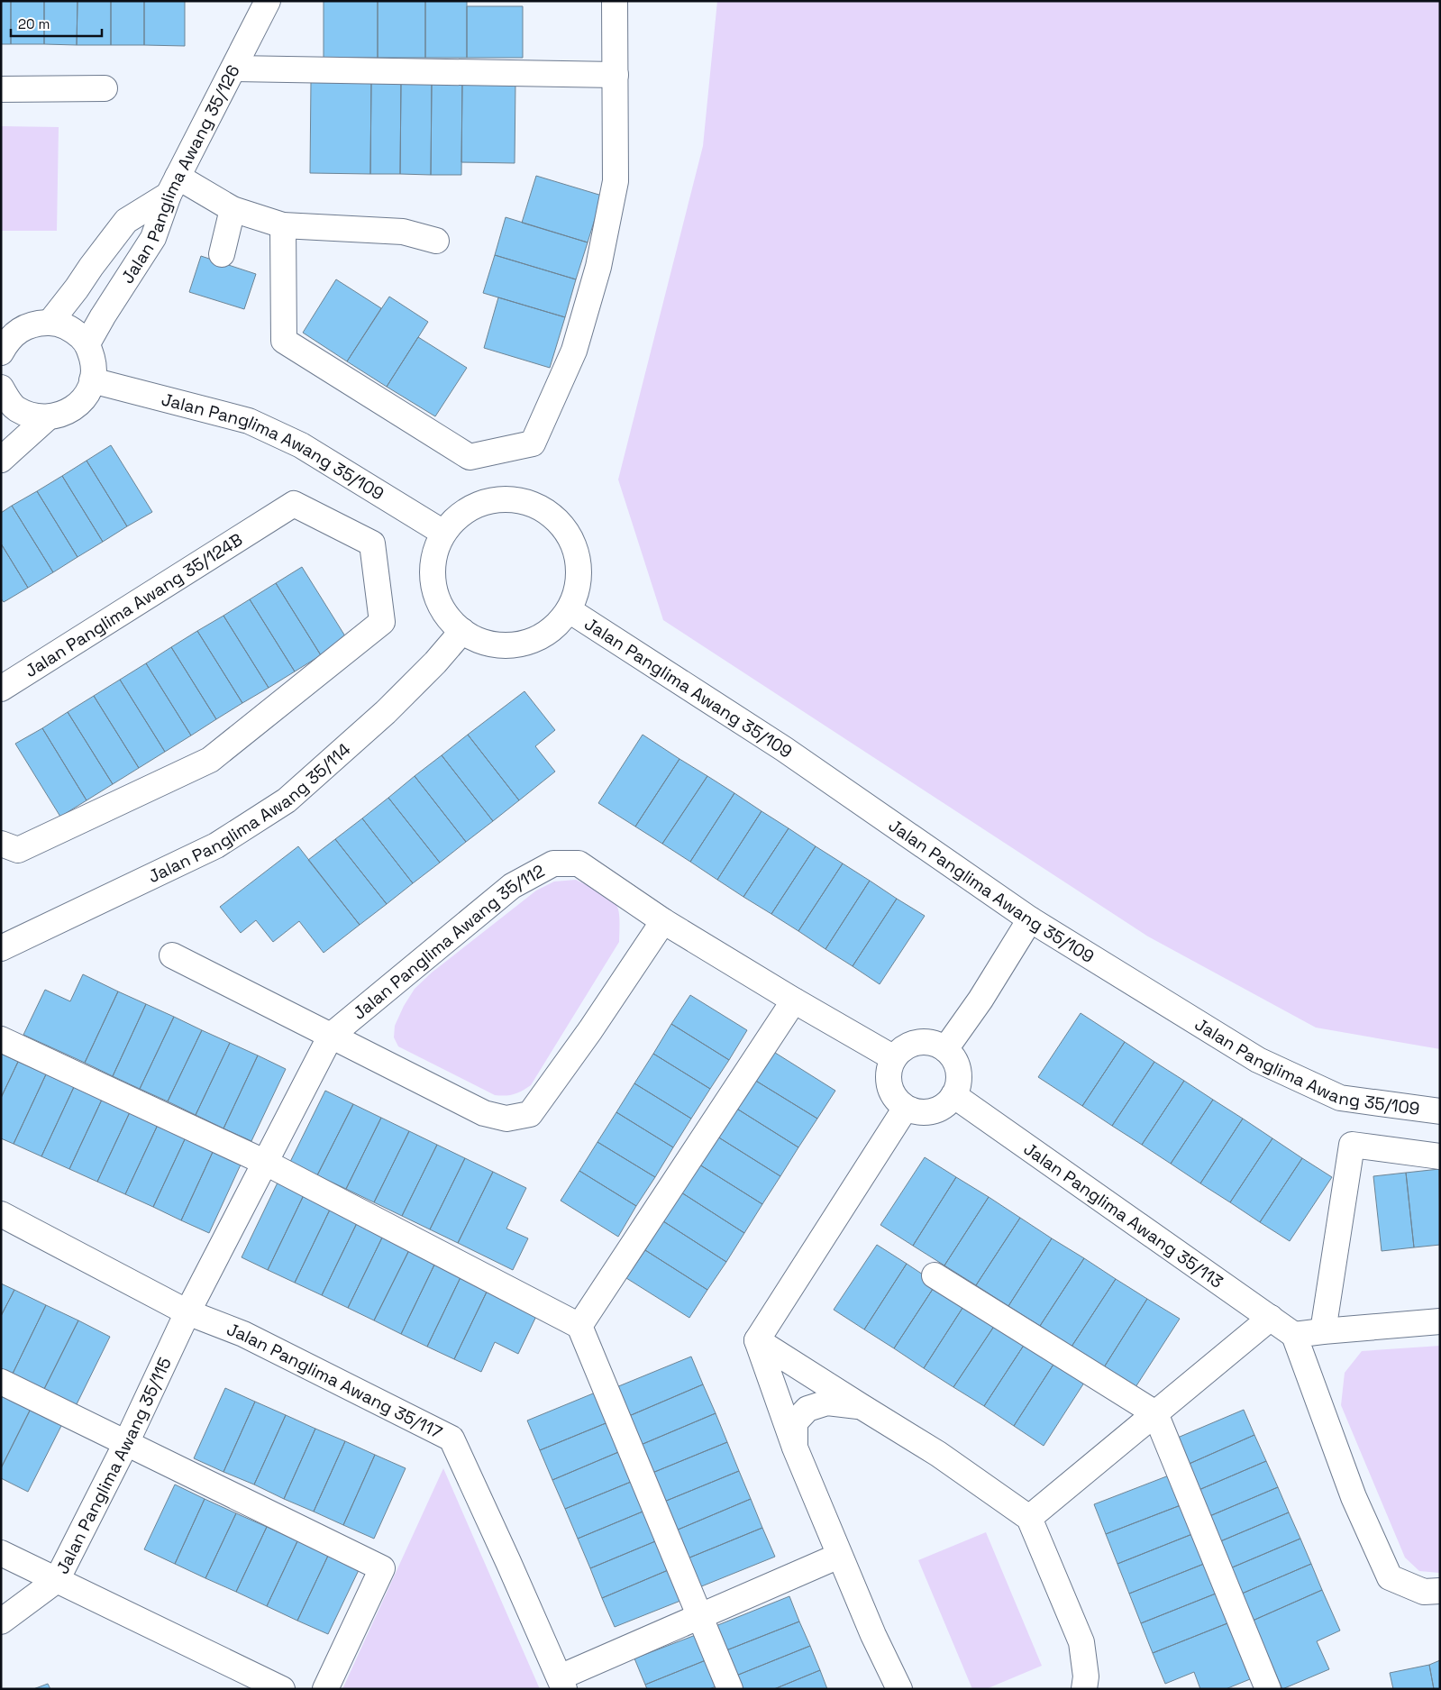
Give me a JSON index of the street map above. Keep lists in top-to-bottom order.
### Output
{
  "streets": {
    "street": [
      "Jalan Panglima Awang 35/126",
      "Jalan Panglima Awang 35/109",
      "Jalan Panglima Awang 35/124B",
      "Jalan Panglima Awang 35/114",
      "Jalan Panglima Awang 35/112",
      "Jalan Panglima Awang 35/113",
      "Jalan Panglima Awang 35/117",
      "Jalan Panglima Awang 35/115"
    ]
  },
  "crossings": [
    ["Jalan Panglima Awang 35/109", "Jalan Panglima Awang 35/114"],
    ["Jalan Panglima Awang 35/112", "Jalan Panglima Awang 35/113"],
    ["Jalan Panglima Awang 35/112", "Jalan Panglima Awang 35/115"],
    ["Jalan Panglima Awang 35/117", "Jalan Panglima Awang 35/115"]
  ],
  "scale_bar": "20 m"
}
